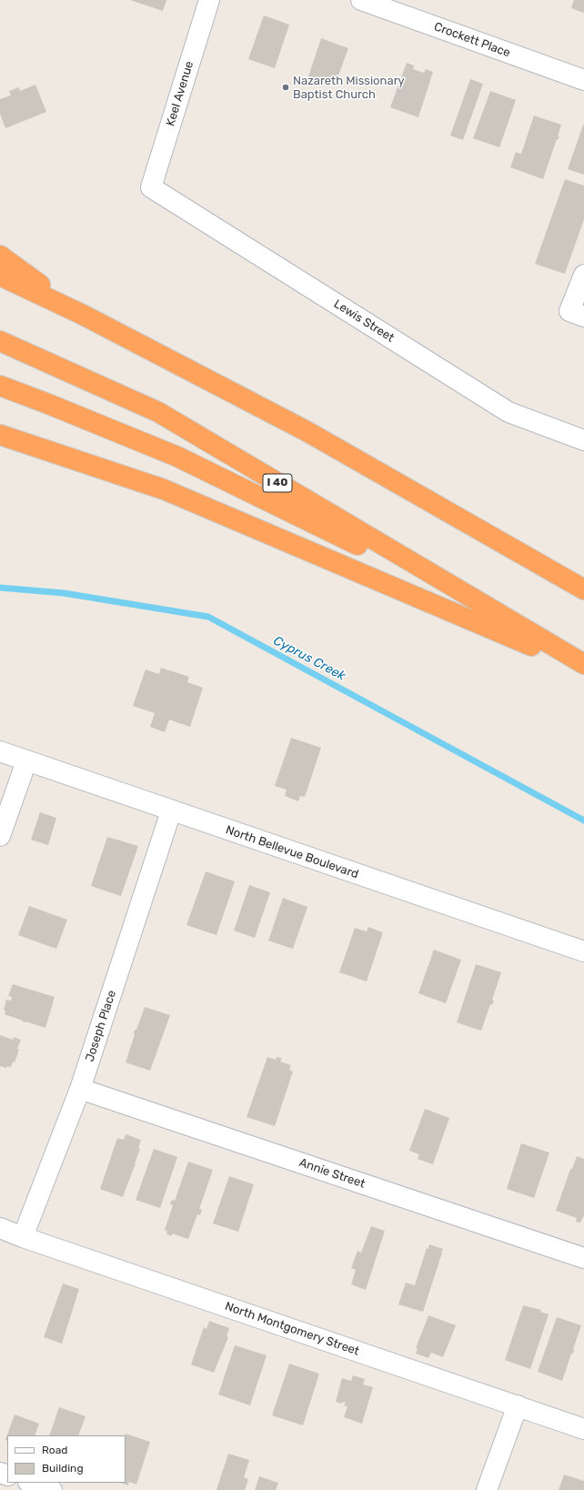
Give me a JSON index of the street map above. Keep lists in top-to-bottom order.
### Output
{
  "streets": {
    "highway": ["I 40"],
    "street": [
      "Crockett Place",
      "Keel Avenue",
      "Lewis Street",
      "North Bellevue Boulevard",
      "Joseph Place",
      "Annie Street",
      "North Montgomery Street"
    ]
  },
  "crossings": [
    ["Keel Avenue", "Lewis Street"],
    ["North Bellevue Boulevard", "Joseph Place"],
    ["Joseph Place", "Annie Street"],
    ["Joseph Place", "North Montgomery Street"]
  ],
  "water": ["Cyprus Creek"],
  "places": ["Nazareth Missionary Baptist Church"],
  "legend": ["Road", "Building"]
}
